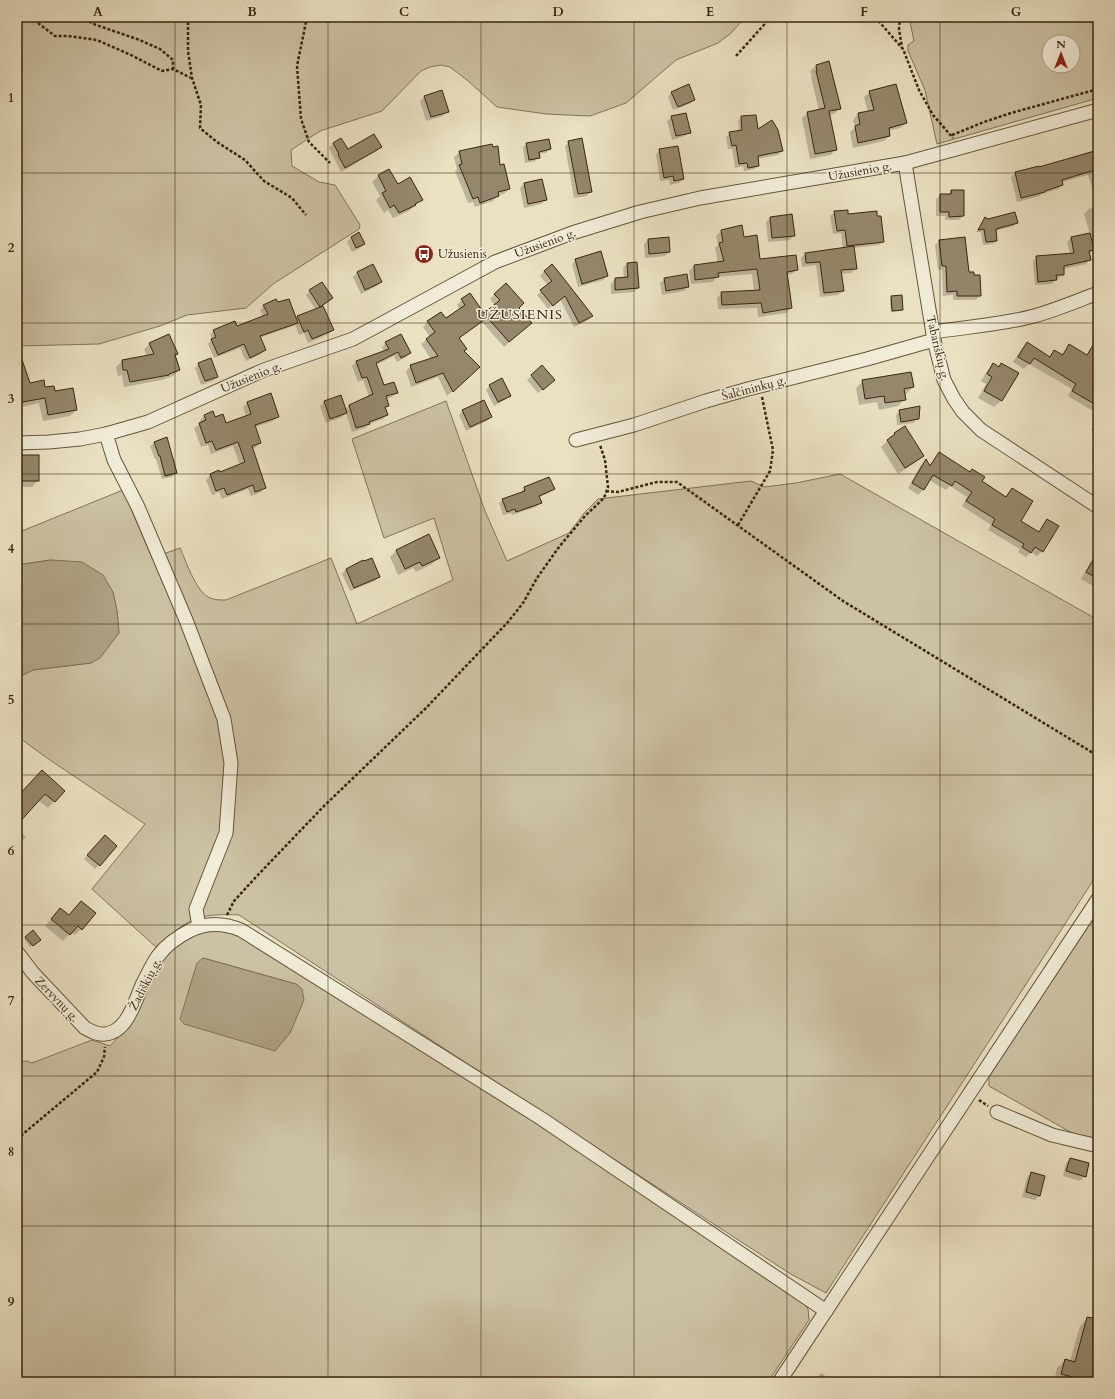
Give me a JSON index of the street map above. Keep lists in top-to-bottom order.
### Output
{
  "streets": {
    "street": [
      "Užusienio g.",
      "Tabariškių g.",
      "Šalčininkų g.",
      "Žadiškių g.",
      "Zervynų g."
    ]
  },
  "crossings": [
    ["Užusienio g.", "Tabariškių g."],
    ["Tabariškių g.", "Šalčininkų g."],
    ["Žadiškių g.", "Zervynų g."]
  ],
  "districts": ["UŽUSIENIS"],
  "places": {
    "bus stop": ["Užusienis"]
  },
  "north": "top",
  "grid": {
    "columns": [
      "A",
      "B",
      "C",
      "D",
      "E",
      "F",
      "G"
    ],
    "rows": [
      "1",
      "2",
      "3",
      "4",
      "5",
      "6",
      "7",
      "8",
      "9"
    ]
  }
}
